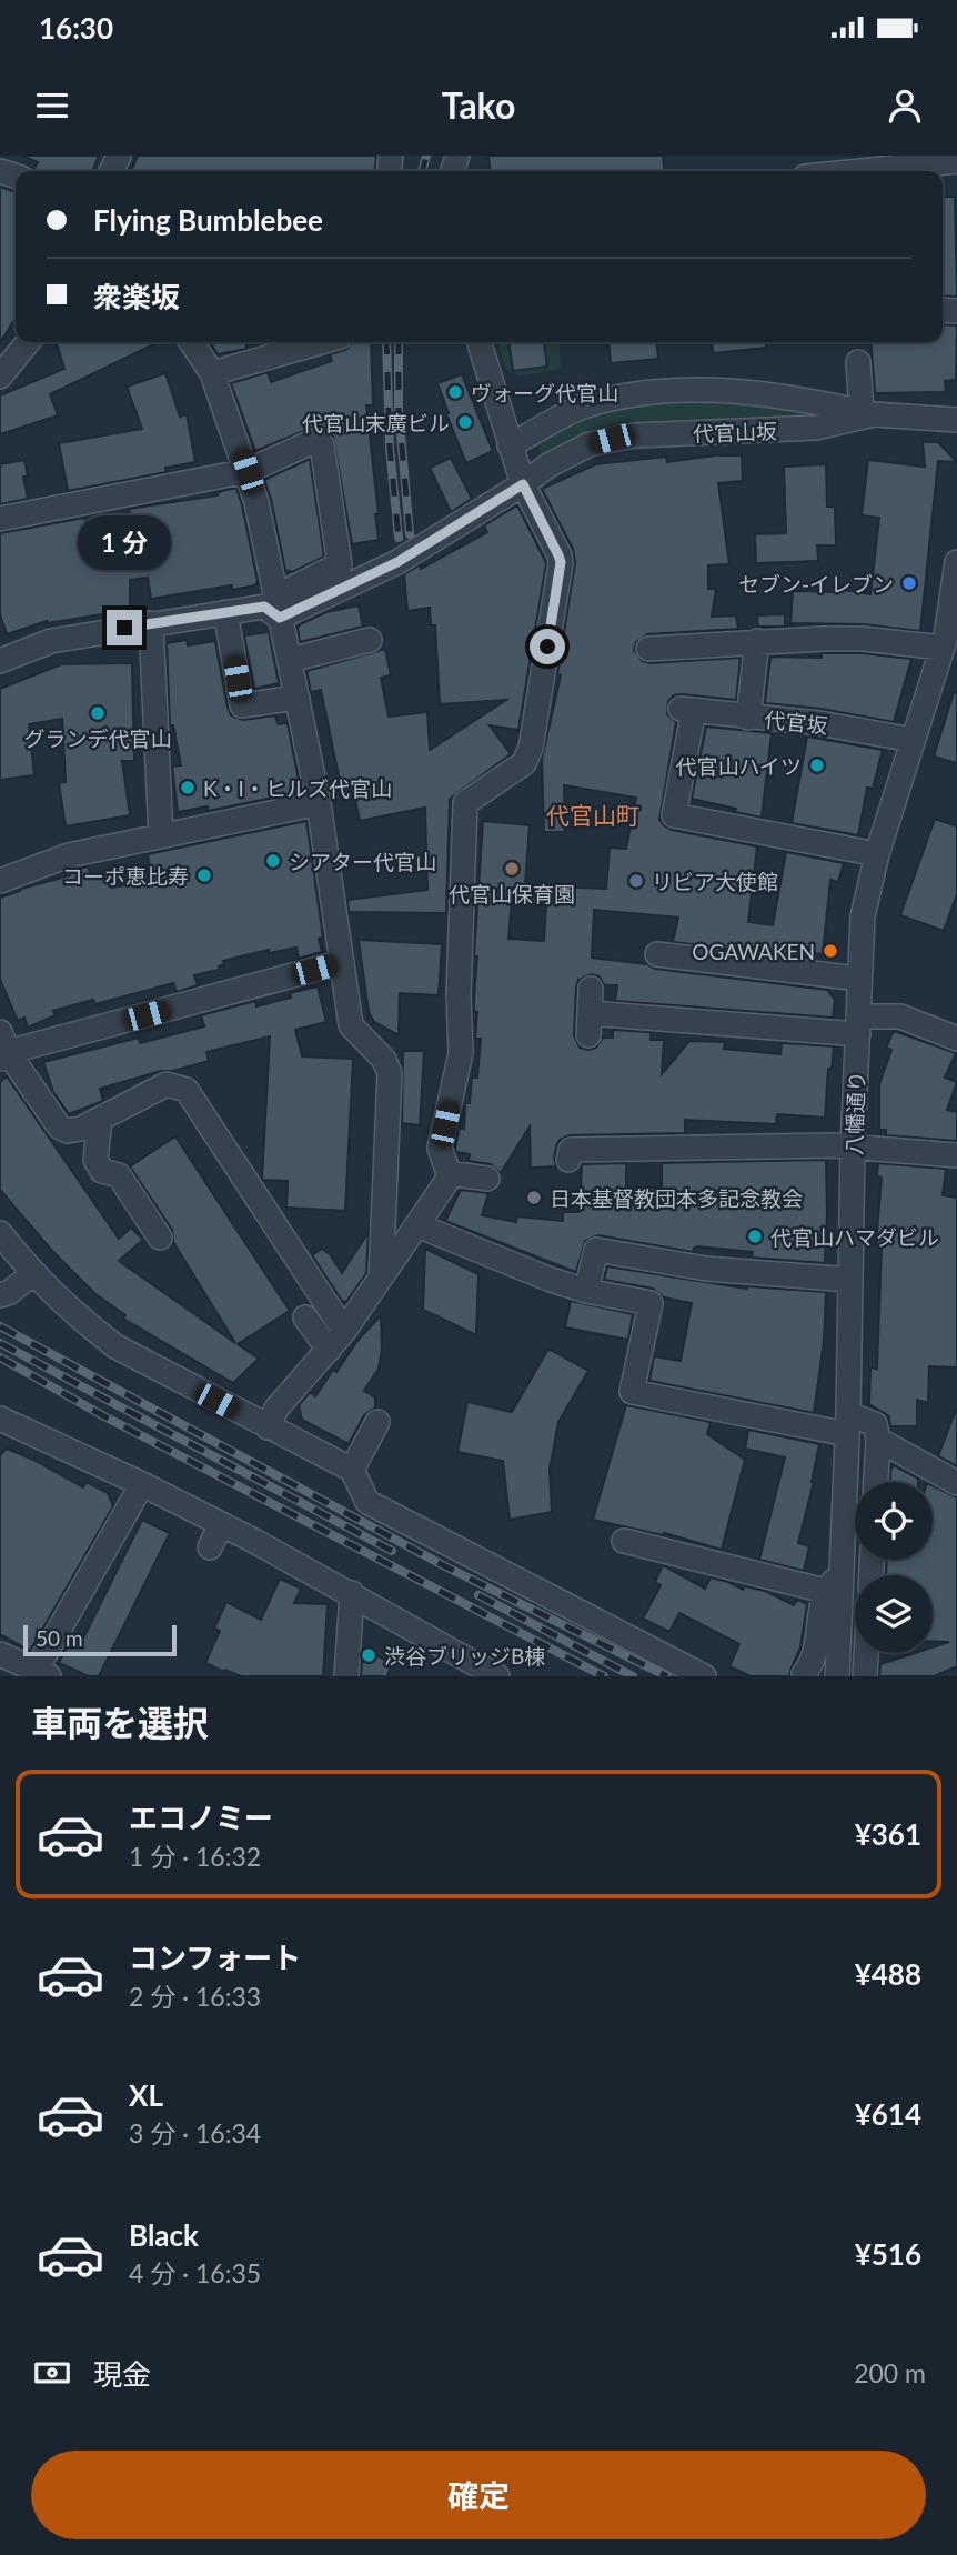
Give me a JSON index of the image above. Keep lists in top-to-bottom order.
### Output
{
  "streets": {
    "street": ["代官山坂", "代官坂", "八幡通り"]
  },
  "crossings": [
    ["代官坂", "八幡通り"]
  ],
  "districts": ["代官山町"],
  "places": [
    "ヴォーグ代官山",
    "代官山末廣ビル",
    "セブン-イレブン",
    "グランデ代官山",
    "代官山ハイツ",
    "K・I・ヒルズ代官山",
    "シアター代官山",
    "代官山保育園",
    "コーポ恵比寿",
    "リビア大使館",
    "OGAWAKEN",
    "日本基督教団本多記念教会",
    "代官山ハマダビル",
    "渋谷ブリッジB棟"
  ],
  "scale_bar": "50 m",
  "page": {
    "status": "16:30",
    "header": "Tako",
    "banner": ["Flying Bumblebee", "衆楽坂"],
    "bubble": "1 分",
    "scale": "50 m",
    "heading": "車両を選択",
    "list": [
      {
        "name": "エコノミー",
        "note": "1 分 · 16:32",
        "value": "¥361"
      },
      {
        "name": "コンフォート",
        "note": "2 分 · 16:33",
        "value": "¥488"
      },
      {
        "name": "XL",
        "note": "3 分 · 16:34",
        "value": "¥614"
      },
      {
        "name": "Black",
        "note": "4 分 · 16:35",
        "value": "¥516"
      }
    ],
    "pay": ["現金", "200 m"],
    "buttons": "確定"
  }
}
